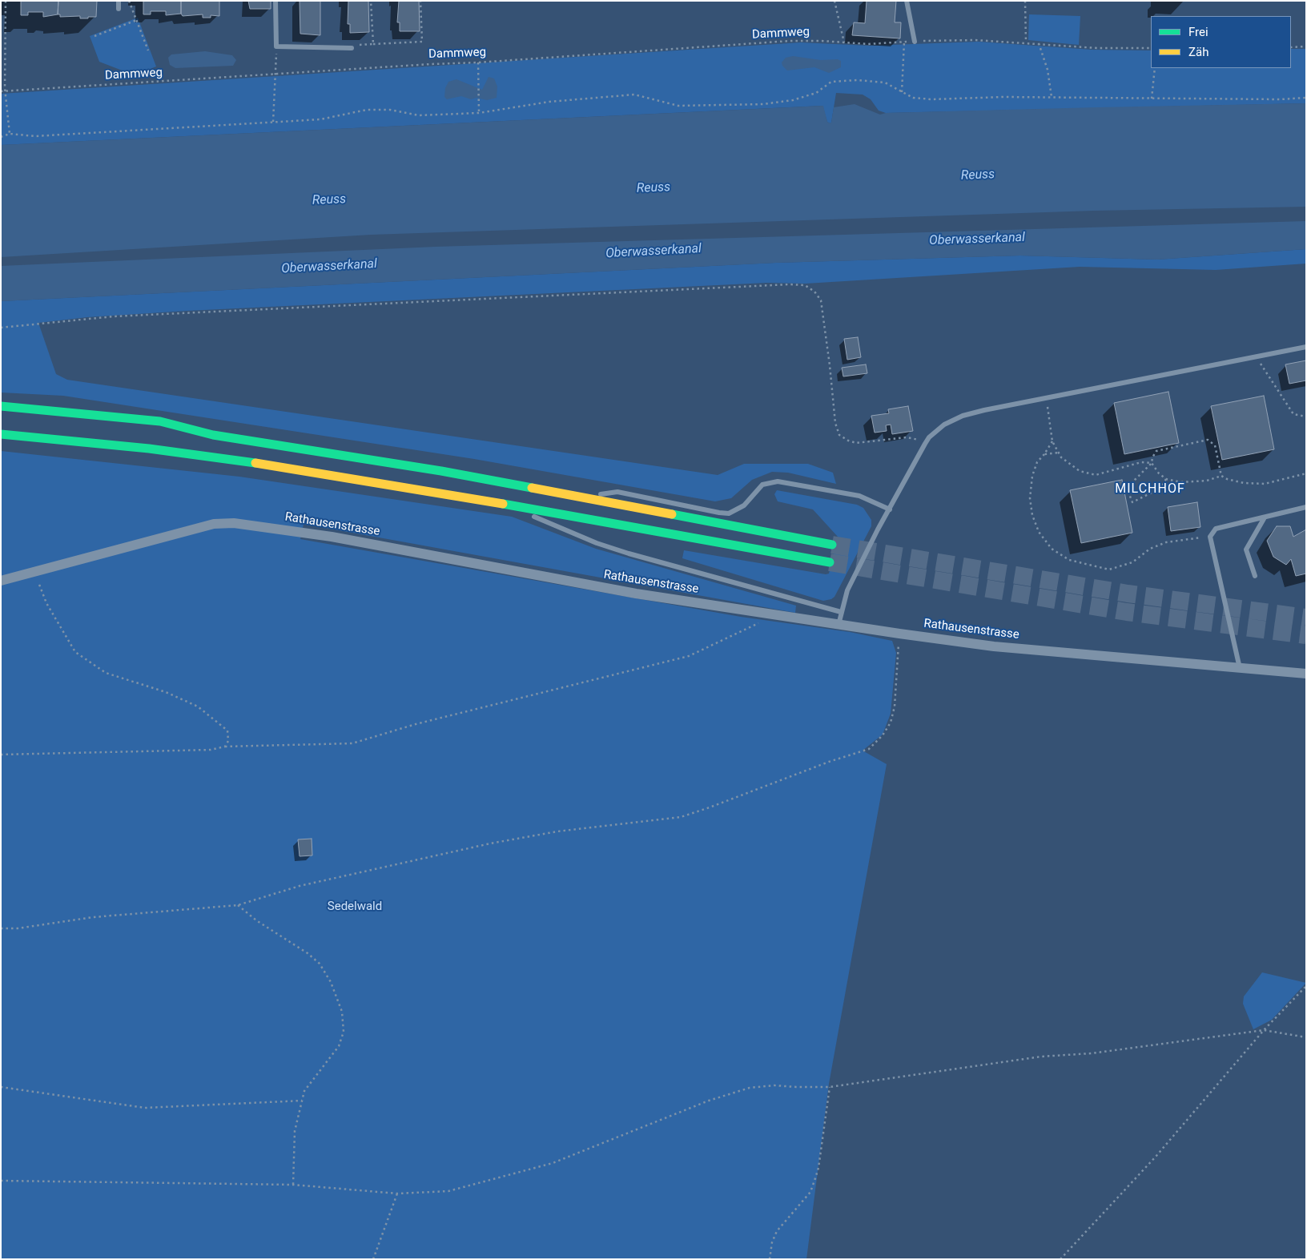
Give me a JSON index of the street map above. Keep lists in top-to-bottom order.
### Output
{
  "streets": {
    "street": ["Rathausenstrasse"],
    "path": ["Dammweg"]
  },
  "districts": ["MILCHHOF"],
  "water": ["Reuss", "Oberwasserkanal"],
  "parks": ["Sedelwald"],
  "legend": ["Frei", "Zäh"]
}
